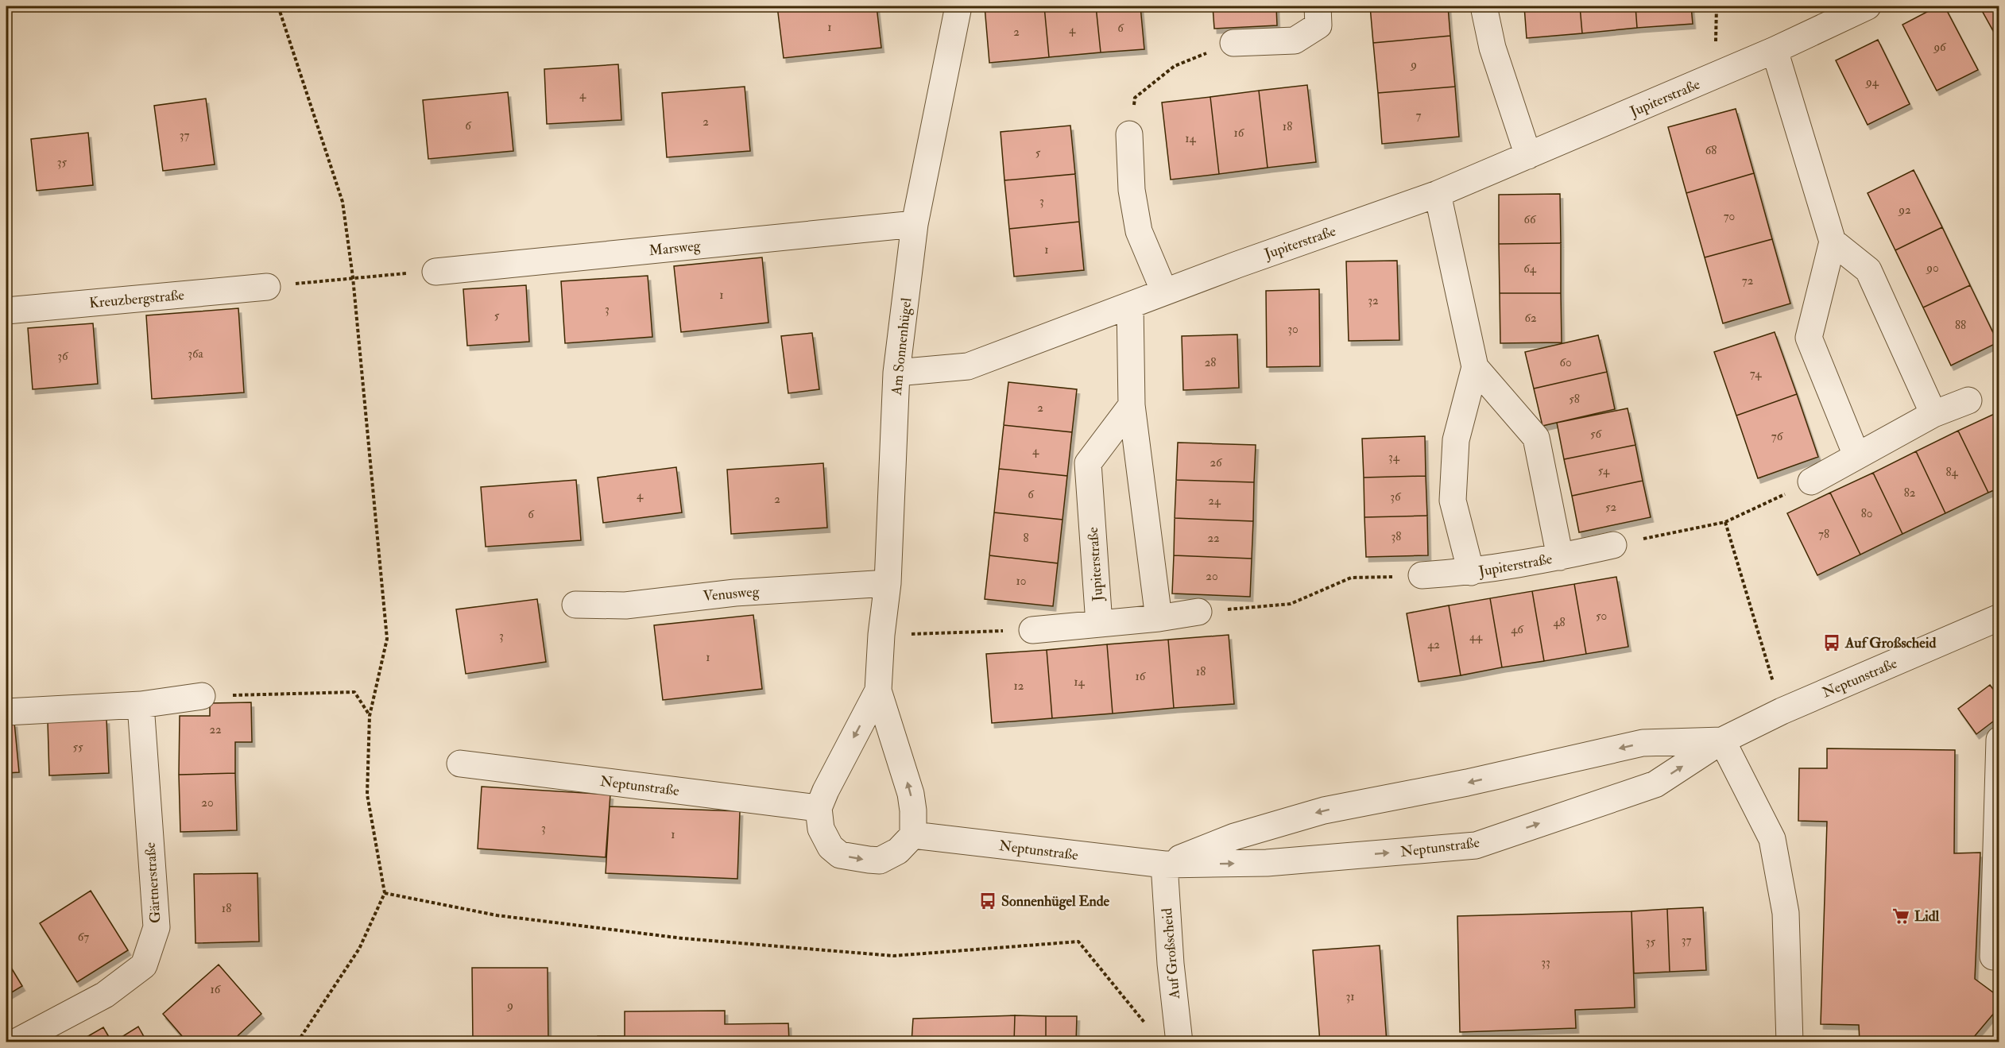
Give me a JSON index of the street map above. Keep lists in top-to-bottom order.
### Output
{
  "streets": {
    "street": [
      "Jupiterstraße",
      "Marsweg",
      "Kreuzbergstraße",
      "Am Sonnenhügel",
      "Venusweg",
      "Neptunstraße",
      "Gärtnerstraße",
      "Auf Großscheid"
    ]
  },
  "crossings": [
    ["Jupiterstraße", "Am Sonnenhügel"],
    ["Marsweg", "Am Sonnenhügel"],
    ["Am Sonnenhügel", "Venusweg"],
    ["Neptunstraße", "Auf Großscheid"]
  ],
  "places": {
    "bus stop": ["Auf Großscheid", "Sonnenhügel Ende"],
    "supermarket": ["Lidl"]
  },
  "house_numbers": [
    "1",
    "6",
    "4",
    "2",
    "96",
    "9",
    "94",
    "4",
    "7",
    "2",
    "6",
    "18",
    "16",
    "37",
    "14",
    "68",
    "5",
    "35",
    "3",
    "92",
    "70",
    "66",
    "1",
    "90",
    "64",
    "72",
    "1",
    "32",
    "3",
    "5",
    "62",
    "88",
    "30",
    "36a",
    "36",
    "28",
    "60",
    "74",
    "58",
    "2",
    "56",
    "76",
    "4",
    "34",
    "26",
    "54",
    "84",
    "82",
    "6",
    "4",
    "36",
    "2",
    "24",
    "52",
    "80",
    "6",
    "78",
    "38",
    "8",
    "22",
    "20",
    "10",
    "50",
    "48",
    "46",
    "3",
    "44",
    "42",
    "1",
    "18",
    "16",
    "14",
    "12",
    "22",
    "55",
    "20",
    "3",
    "1",
    "18",
    "67",
    "37",
    "35",
    "33",
    "16",
    "31",
    "9"
  ]
}
